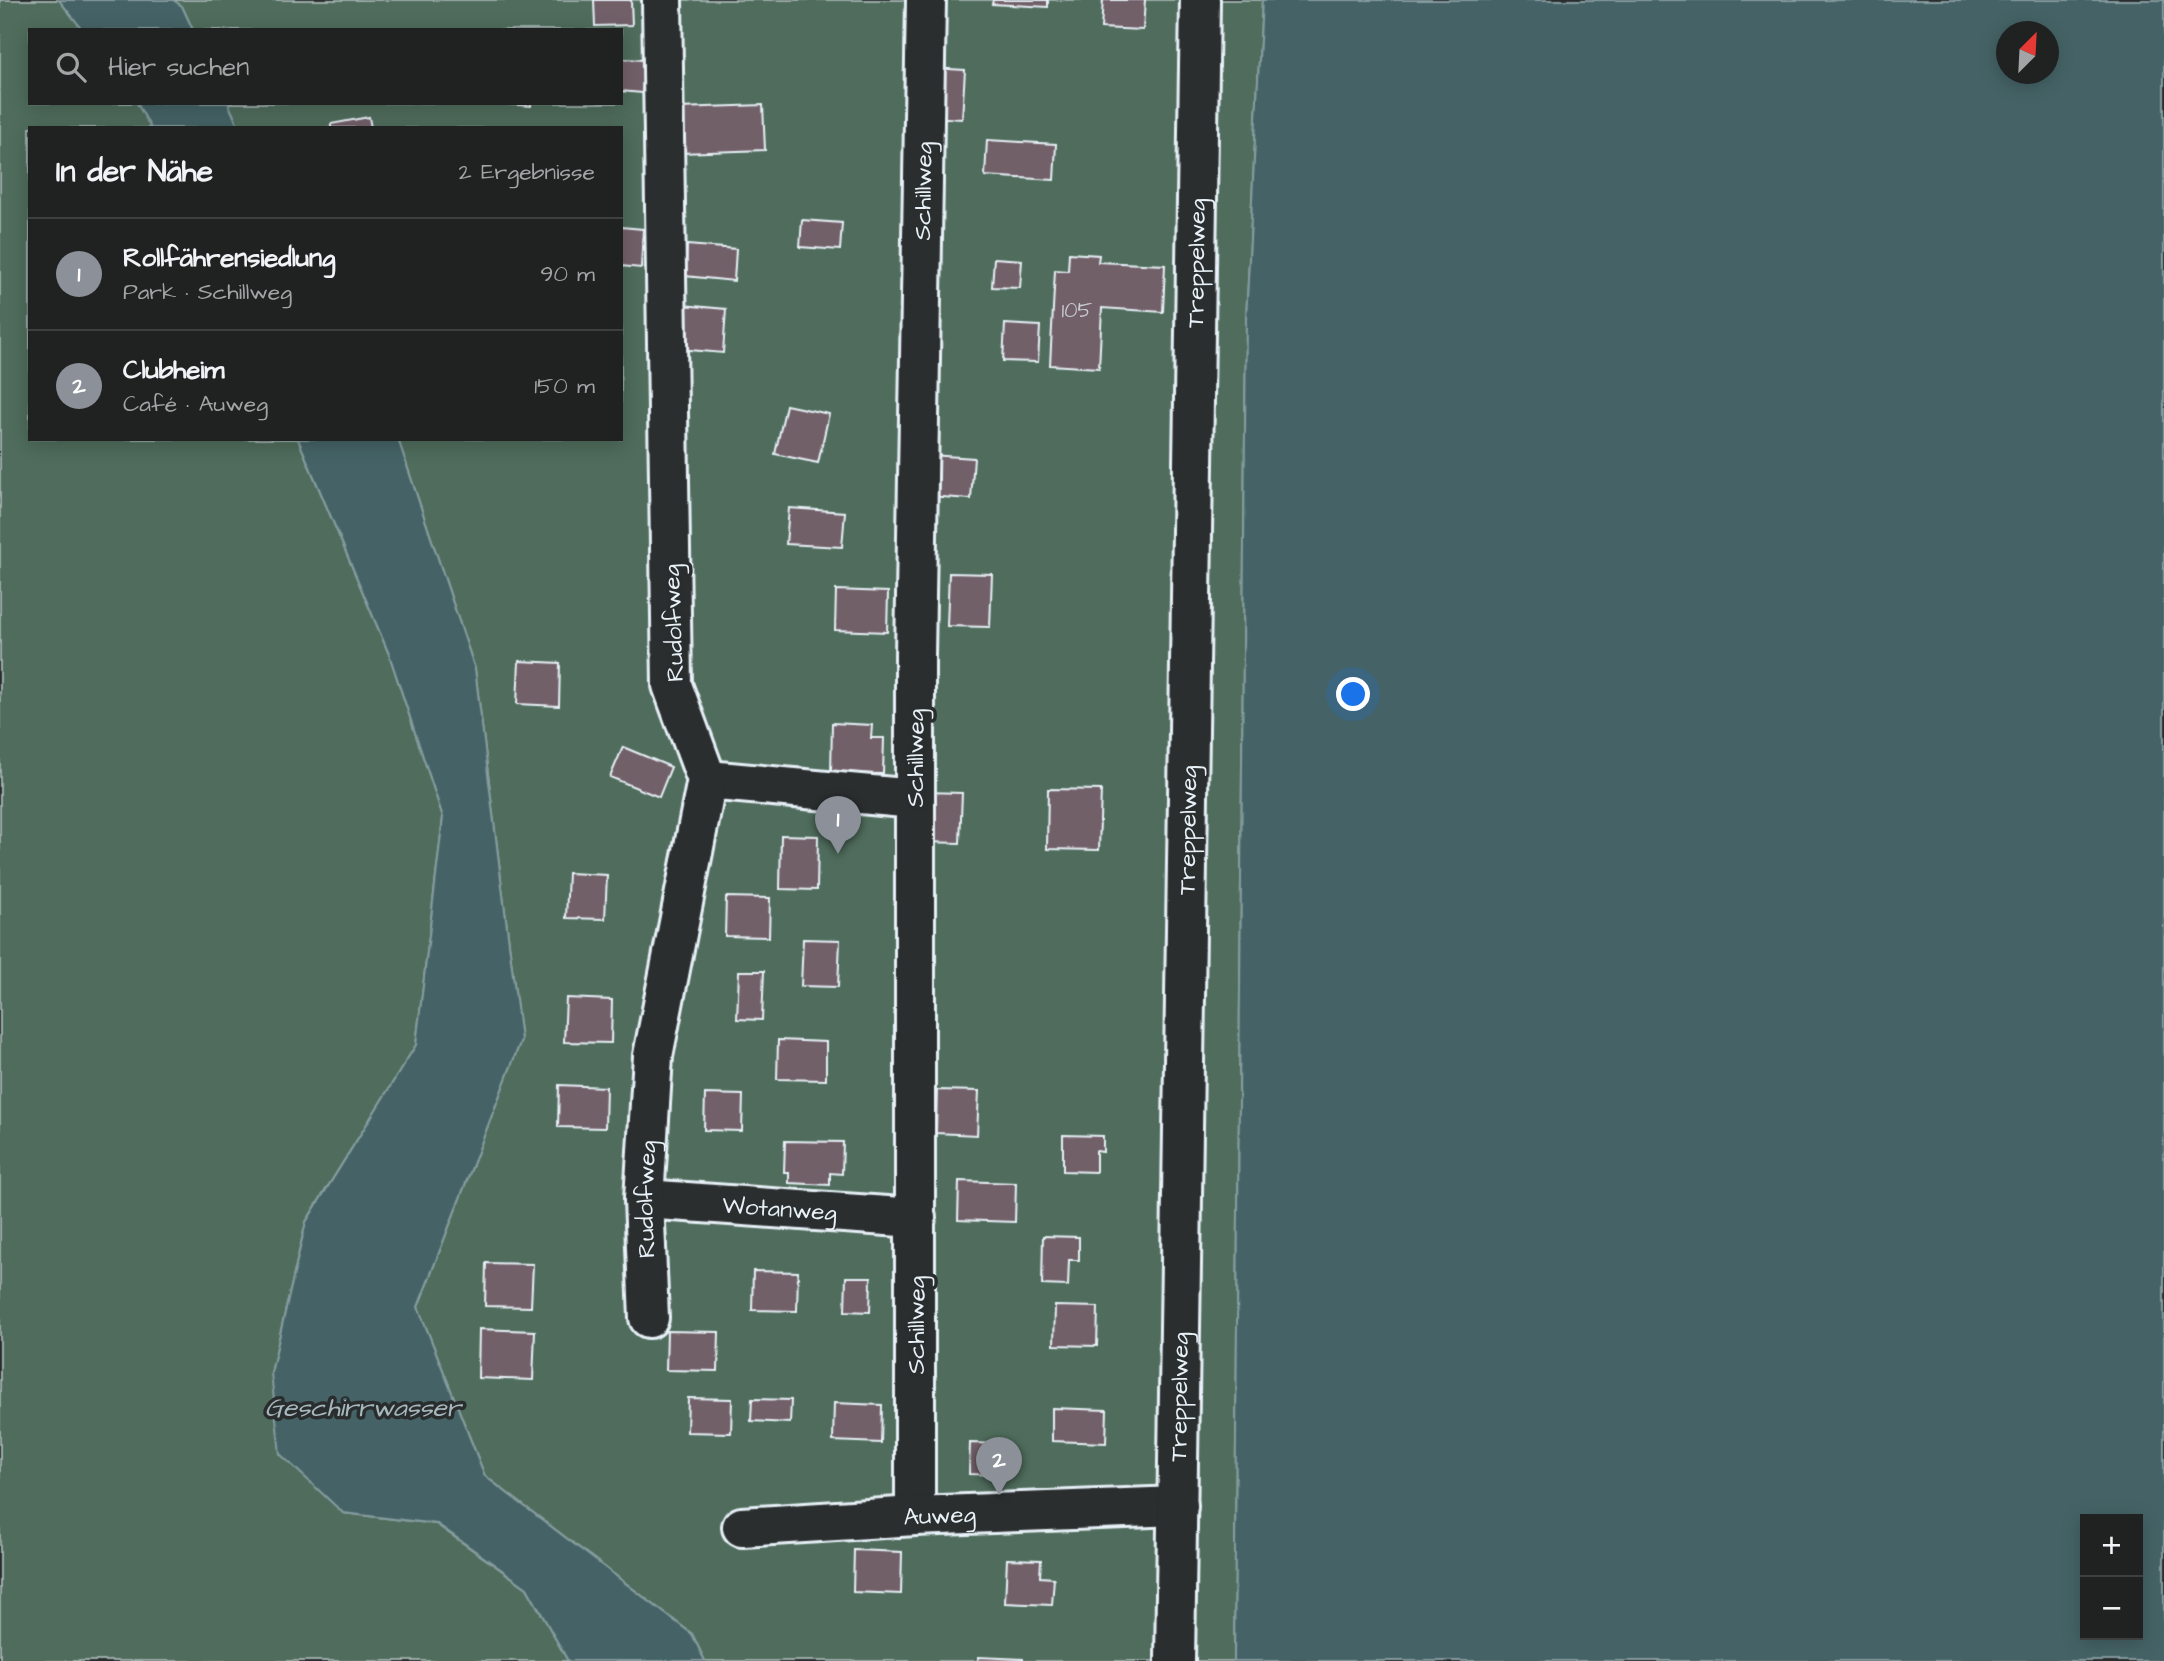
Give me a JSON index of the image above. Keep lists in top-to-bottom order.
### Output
{
  "streets": {
    "street": [
      "Schillweg",
      "Treppelweg",
      "Rudolfweg",
      "Wotanweg",
      "Auweg"
    ]
  },
  "crossings": [
    ["Schillweg", "Wotanweg"],
    ["Schillweg", "Auweg"],
    ["Treppelweg", "Auweg"],
    ["Rudolfweg", "Wotanweg"]
  ],
  "water": ["Geschirrwasser"],
  "house_numbers": ["105"],
  "north": "top right",
  "page": {
    "search": "Hier suchen",
    "heading": ["In der Nähe", "2 Ergebnisse"],
    "list": [
      {
        "mark": "1",
        "name": "Rollfährensiedlung",
        "note": "Park · Schillweg",
        "value": "90 m"
      },
      {
        "mark": "2",
        "name": "Clubheim",
        "note": "Café · Auweg",
        "value": "150 m"
      }
    ],
    "pins": ["1", "2"],
    "map_buttons": ["+", "−"]
  }
}
